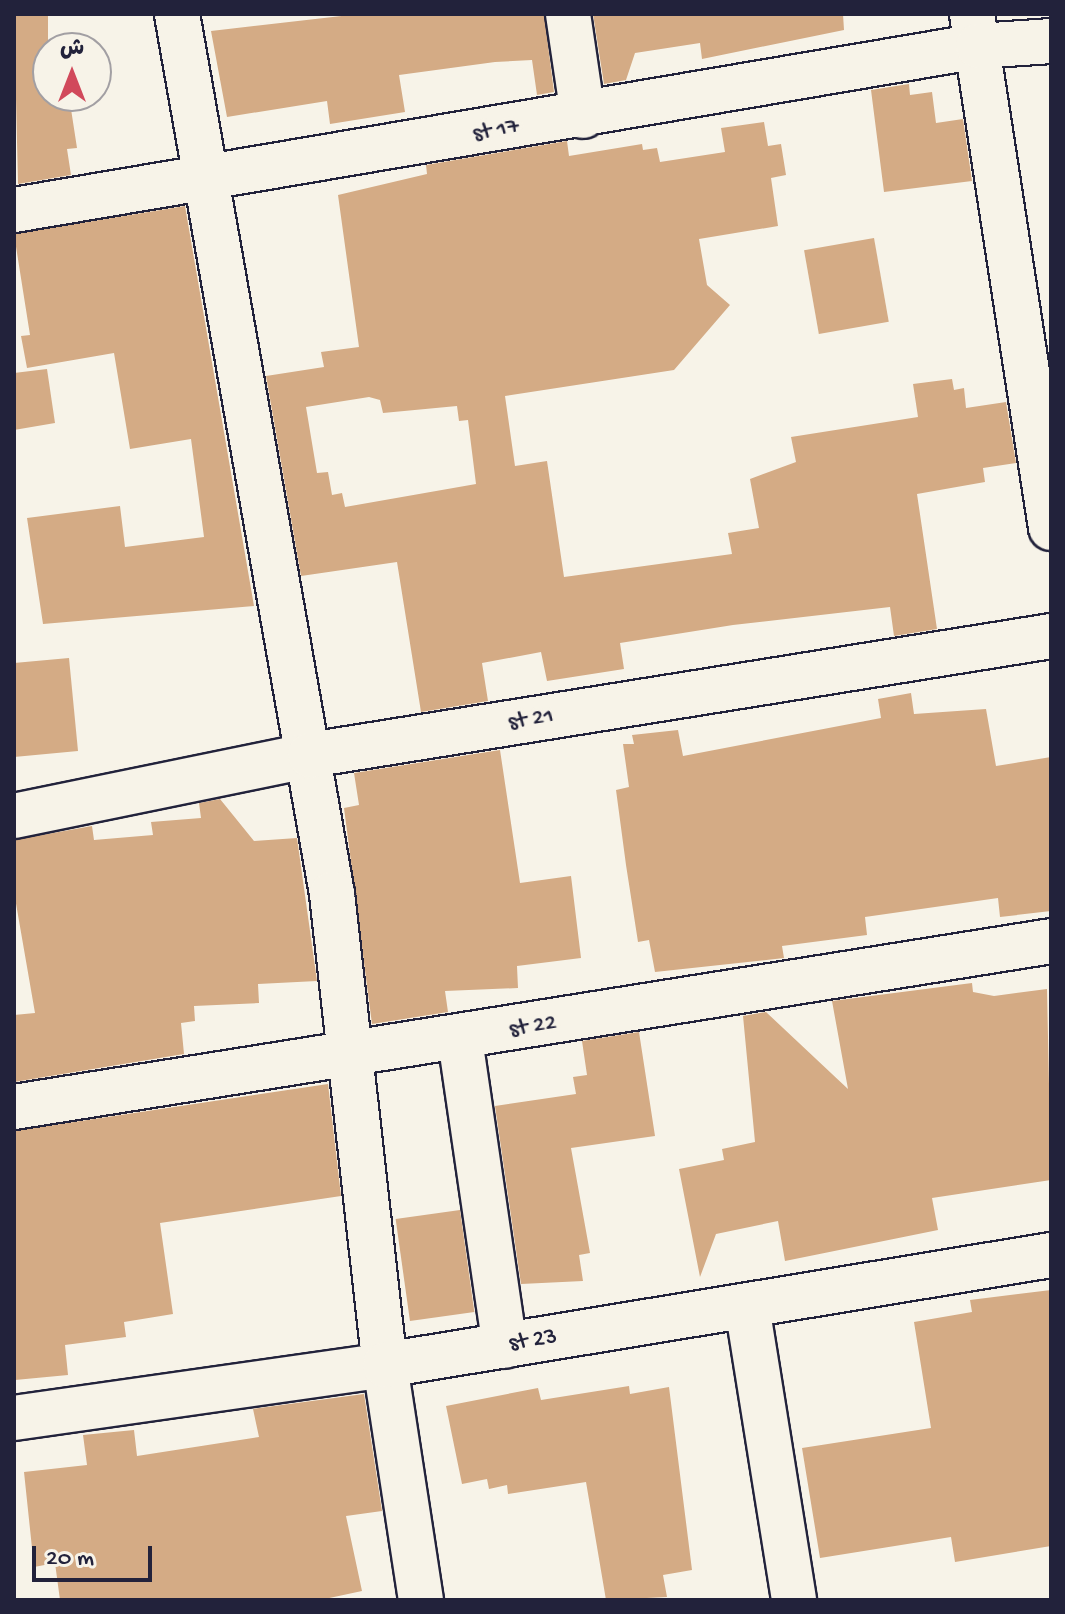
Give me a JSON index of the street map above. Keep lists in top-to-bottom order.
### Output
{
  "streets": {
    "street": [
      "st 17",
      "st 21",
      "st 22",
      "st 23"
    ]
  },
  "scale_bar": "20 m",
  "north": "top"
}
